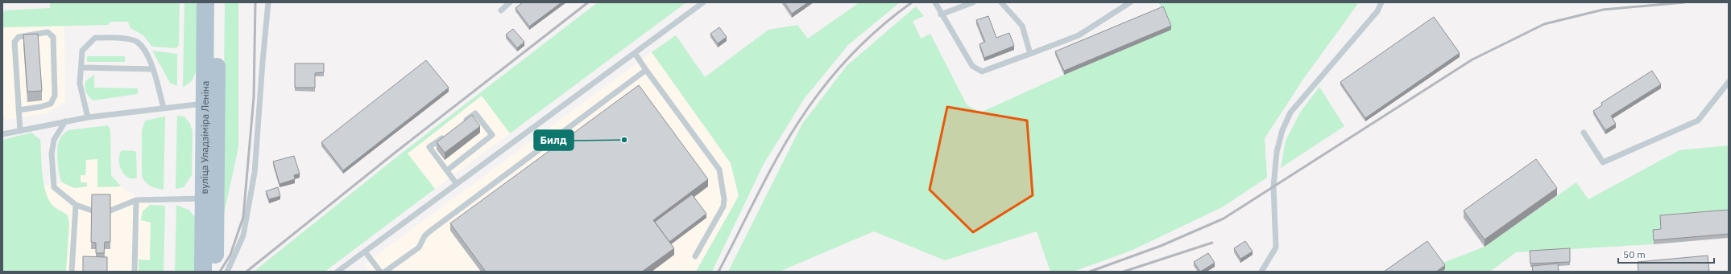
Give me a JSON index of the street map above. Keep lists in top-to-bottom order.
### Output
{
  "streets": {
    "main road": ["вуліца Уладзіміра Леніна"]
  },
  "places": ["Билд"],
  "scale_bar": "50 m"
}
